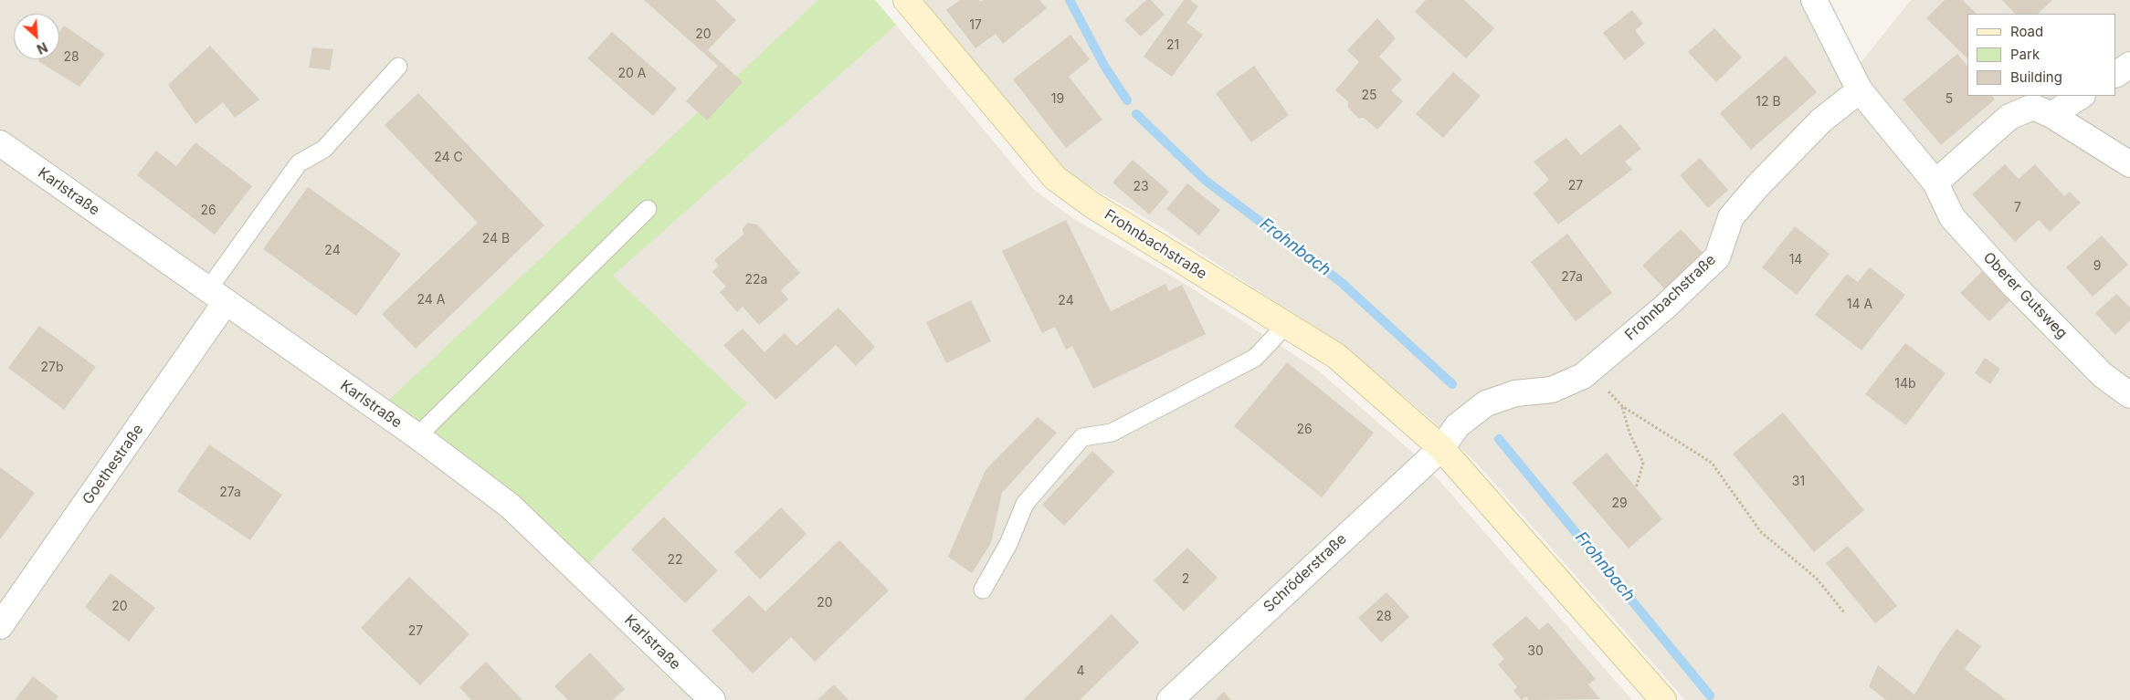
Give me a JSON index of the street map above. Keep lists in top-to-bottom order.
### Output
{
  "streets": {
    "street": [
      "Karlstraße",
      "Frohnbachstraße",
      "Oberer Gutsweg",
      "Goethestraße",
      "Schröderstraße"
    ]
  },
  "crossings": [
    ["Karlstraße", "Goethestraße"],
    ["Frohnbachstraße", "Oberer Gutsweg"],
    ["Frohnbachstraße", "Schröderstraße"]
  ],
  "water": ["Frohnbach"],
  "house_numbers": [
    "17",
    "20",
    "21",
    "28",
    "20 A",
    "25",
    "19",
    "5",
    "12 B",
    "24 C",
    "27",
    "23",
    "7",
    "26",
    "24 B",
    "24",
    "14",
    "9",
    "27a",
    "22a",
    "24 A",
    "24",
    "14 A",
    "27b",
    "14b",
    "26",
    "31",
    "27a",
    "29",
    "22",
    "2",
    "20",
    "20",
    "28",
    "27",
    "30",
    "4"
  ],
  "legend": ["Road", "Park", "Building"],
  "north": "bottom right"
}
